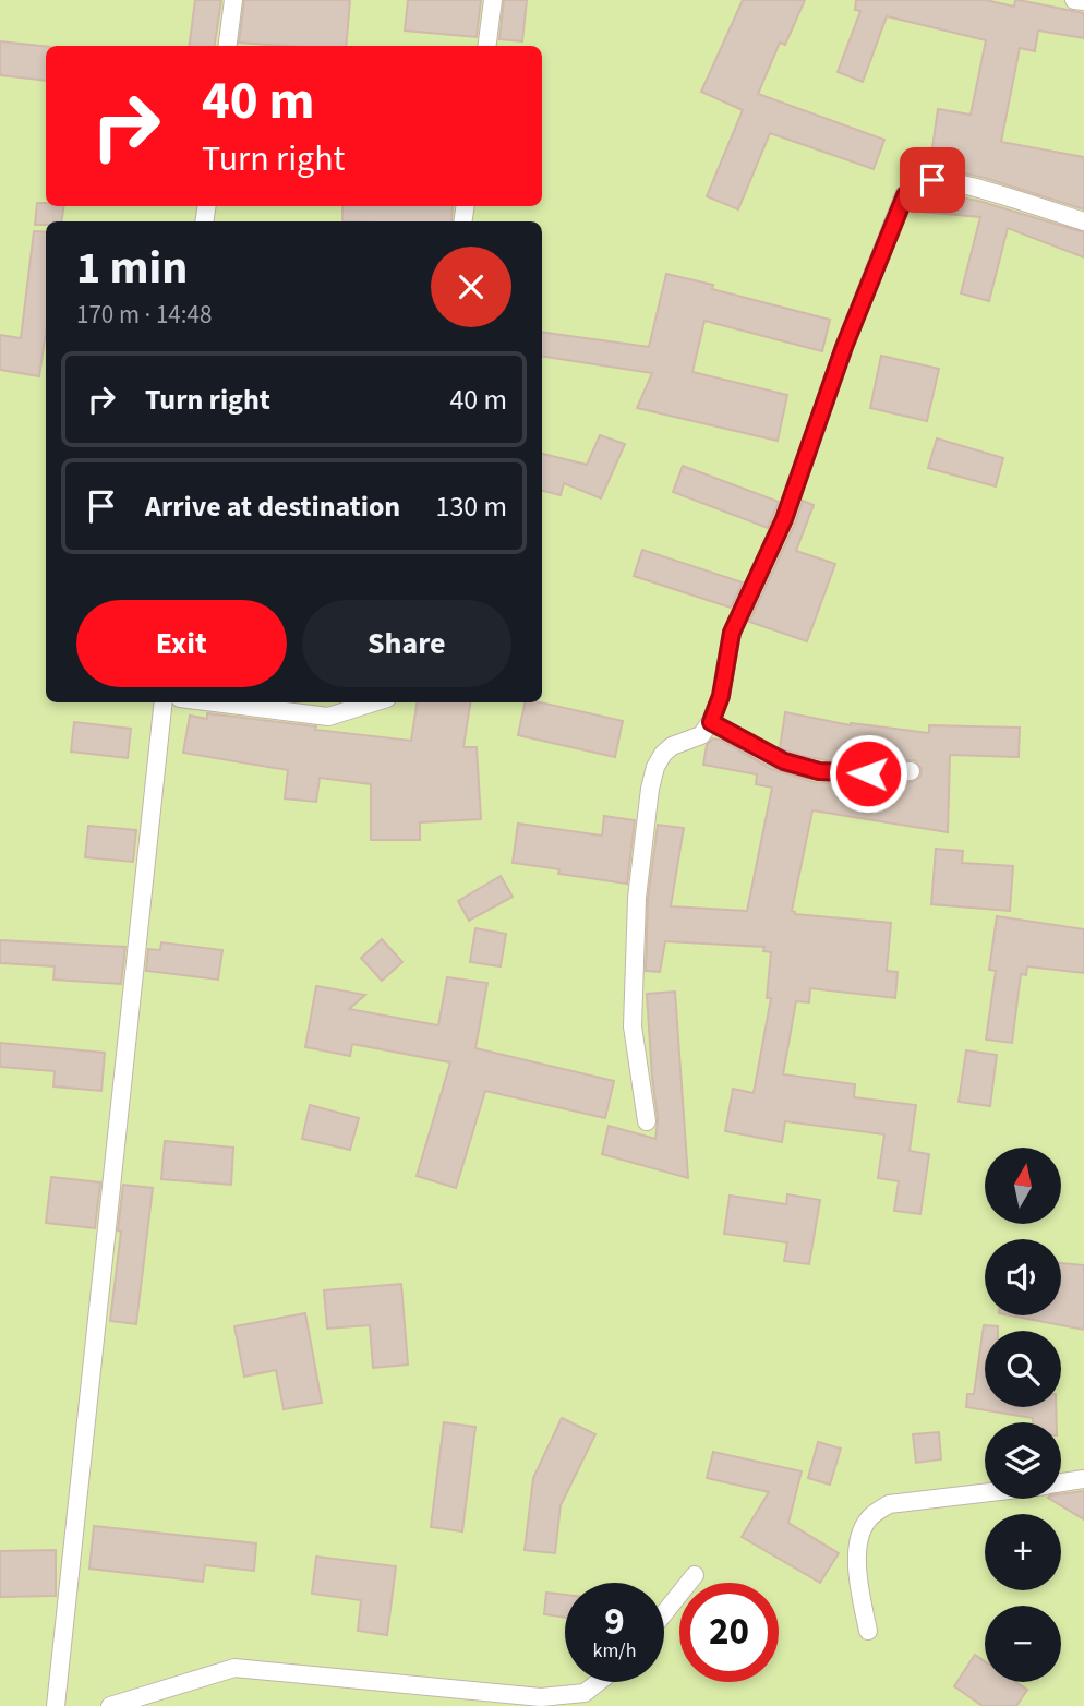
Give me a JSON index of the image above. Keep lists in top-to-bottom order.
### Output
{
  "north": "top",
  "page": {
    "turn": ["40 m", "Turn right"],
    "heading": ["1 min", "170 m · 14:48"],
    "list": [
      {
        "name": "Turn right",
        "value": "40 m"
      },
      {
        "name": "Arrive at destination",
        "value": "130 m"
      }
    ],
    "buttons": ["Exit", "Share"],
    "map_buttons": ["+", "−"],
    "speed": "9 km/h",
    "limit": "20"
  }
}
